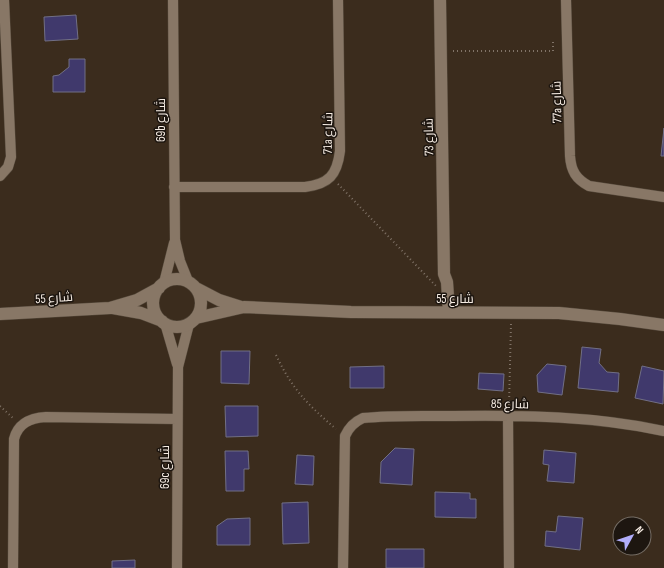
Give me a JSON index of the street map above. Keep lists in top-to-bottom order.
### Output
{
  "streets": {
    "street": [
      "77a شارع",
      "69b شارع",
      "71a شارع",
      "شارع 73",
      "شارع 55",
      "شارع 85",
      "69c شارع"
    ]
  },
  "crossings": [
    ["69b شارع", "شارع 55"],
    ["69b شارع", "69c شارع"],
    ["شارع 73", "شارع 55"],
    ["شارع 55", "69c شارع"]
  ],
  "north": "top right"
}
